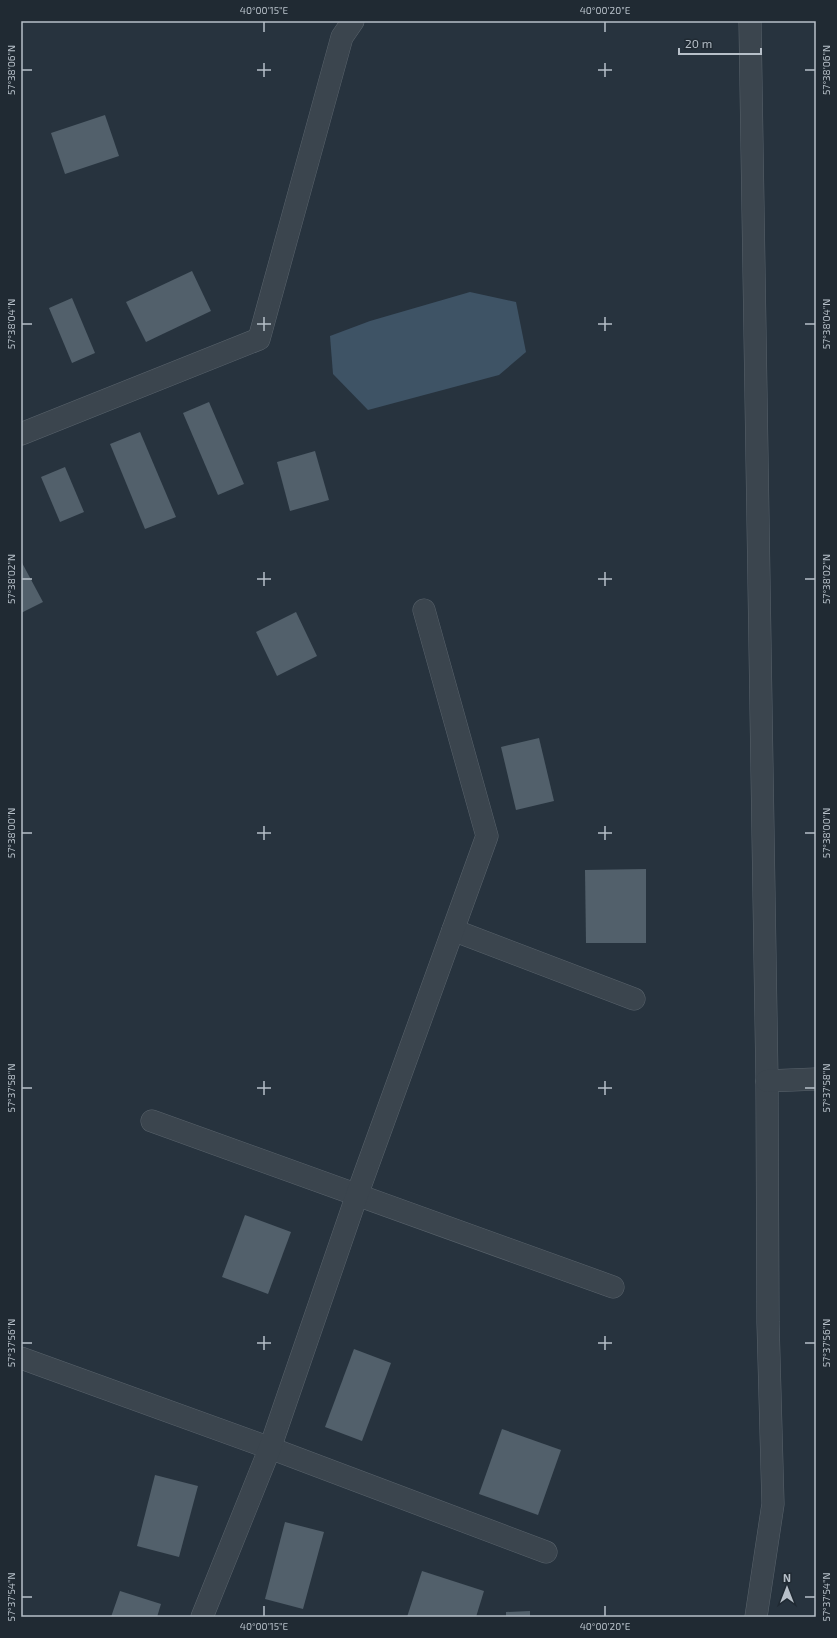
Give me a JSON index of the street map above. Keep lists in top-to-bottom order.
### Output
{
  "scale_bar": "20 m",
  "north": "top",
  "coordinates": [
    "40°00'15\"E",
    "40°00'20\"E",
    "57°38'06\"N",
    "57°38'04\"N",
    "57°38'02\"N",
    "57°38'00\"N",
    "57°37'58\"N",
    "57°37'56\"N",
    "57°37'54\"N"
  ]
}
